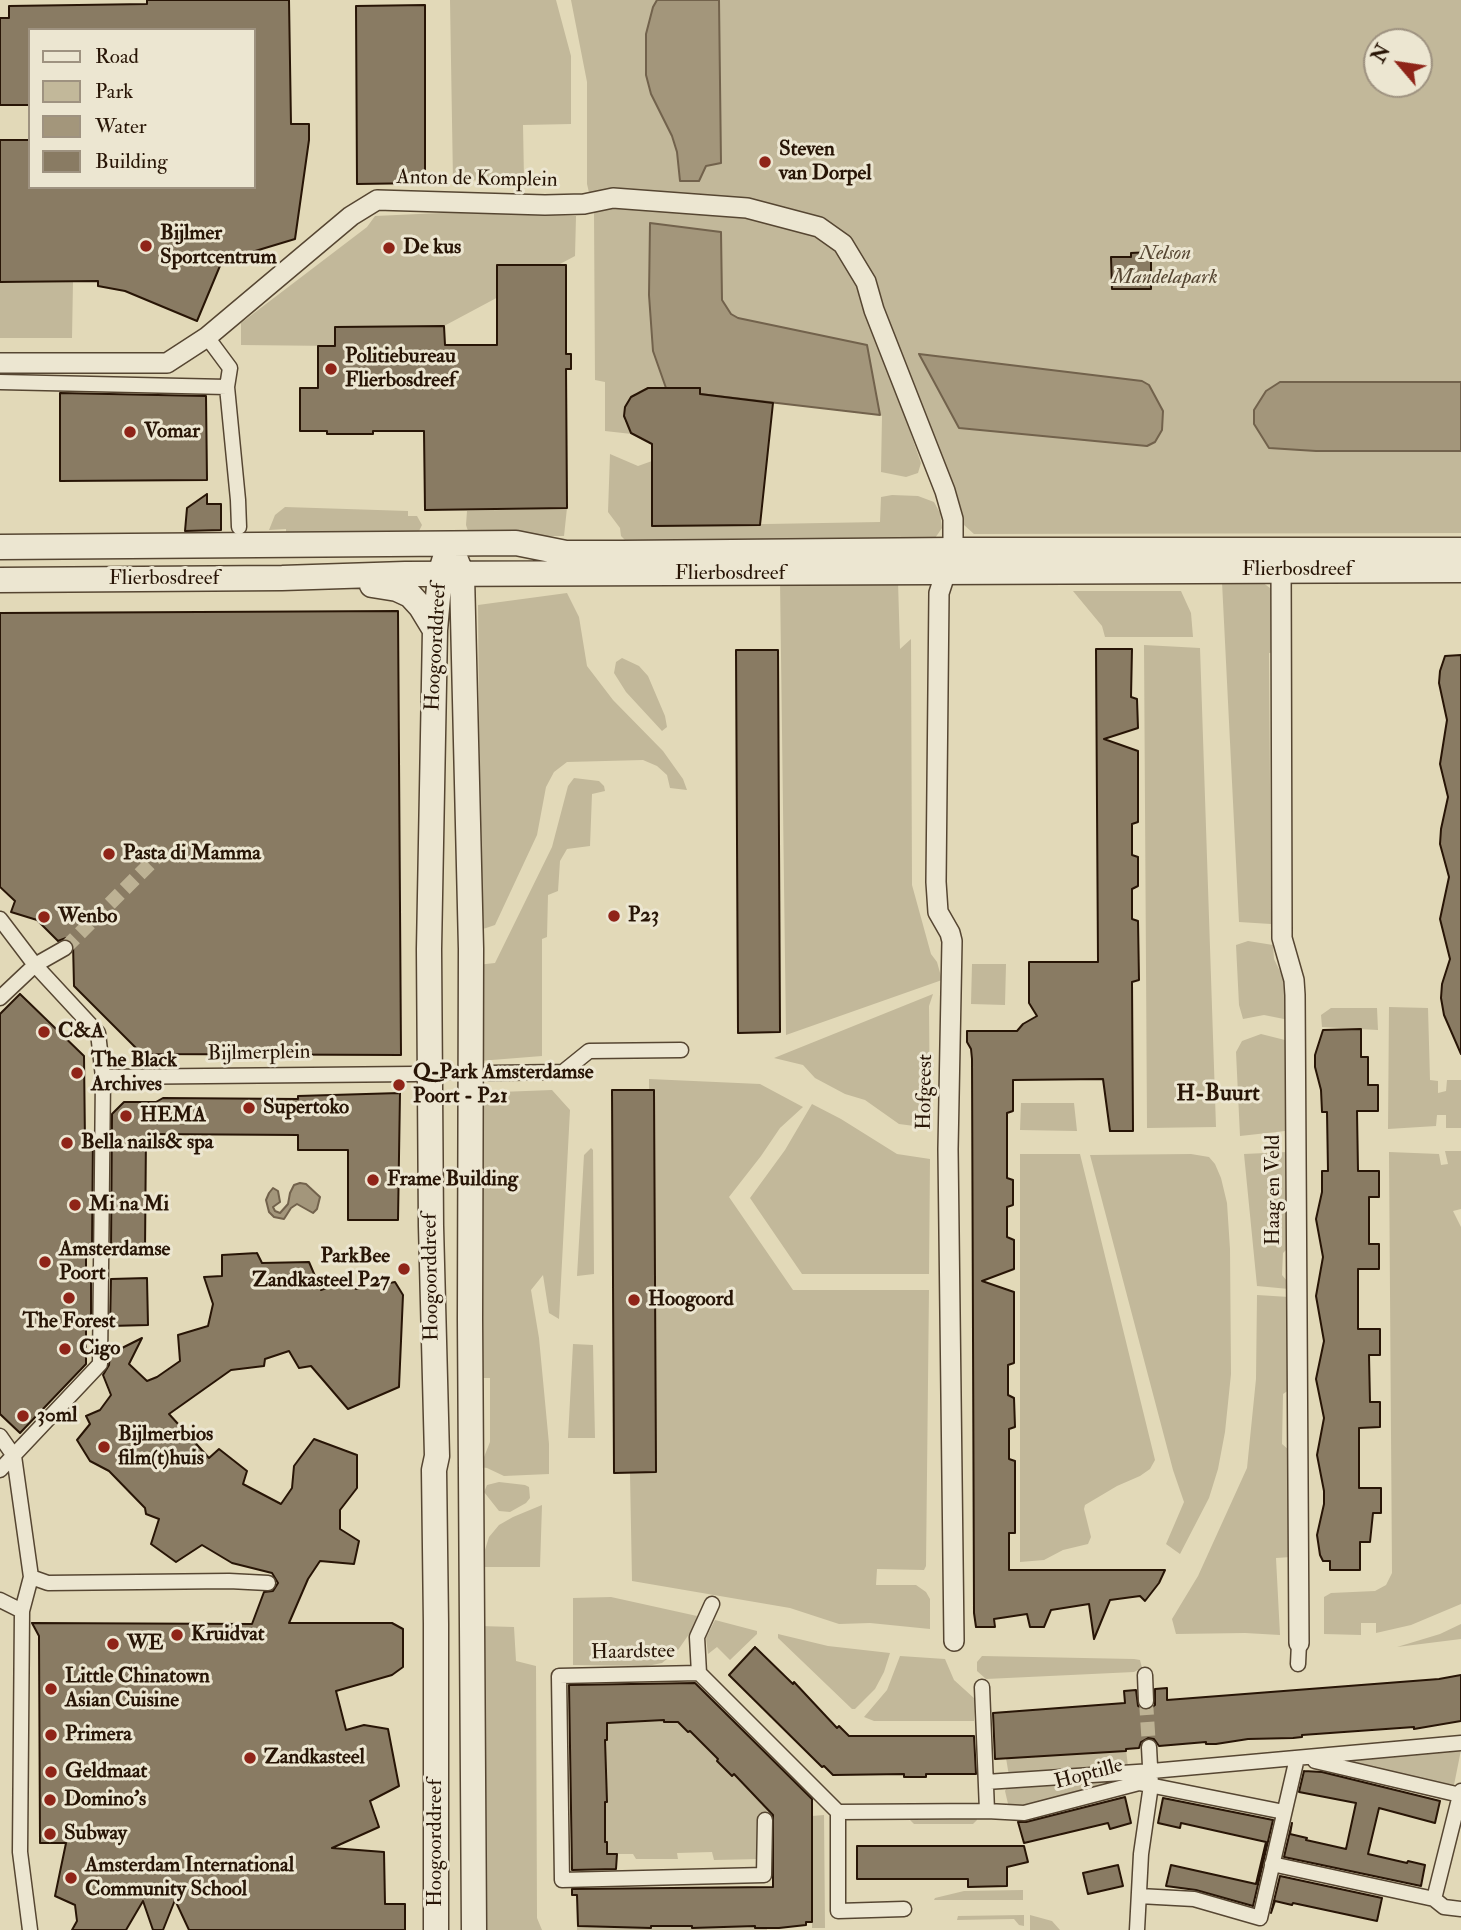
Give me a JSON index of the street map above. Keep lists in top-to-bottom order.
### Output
{
  "streets": {
    "street": [
      "Anton de Komplein",
      "Flierbosdreef",
      "Hoogoorddreef",
      "Bijlmerplein",
      "Hofgeest",
      "Haag en Veld",
      "Haardstee",
      "Hoptille"
    ]
  },
  "crossings": [
    ["Anton de Komplein", "Flierbosdreef"],
    ["Anton de Komplein", "Hofgeest"],
    ["Flierbosdreef", "Hoogoorddreef"],
    ["Flierbosdreef", "Hofgeest"],
    ["Flierbosdreef", "Haag en Veld"],
    ["Haardstee", "Hoptille"]
  ],
  "districts": ["H-Buurt"],
  "parks": ["Nelson Mandelapark"],
  "places": [
    "Steven van Dorpel",
    "Bijlmer Sportcentrum",
    "De kus",
    "Politiebureau Flierbosdreef",
    "Vomar",
    "Pasta di Mamma",
    "P23",
    "Wenbo",
    "C&A",
    "The Black Archives",
    "Q-Park Amsterdamse Poort - P21",
    "Supertoko",
    "HEMA",
    "Bella nails& spa",
    "Frame Building",
    "Mi na Mi",
    "Amsterdamse Poort",
    "ParkBee Zandkasteel P27",
    "The Forest",
    "Hoogoord",
    "Cigo",
    "30ml",
    "Bijlmerbios film(t)huis",
    "Kruidvat",
    "WE",
    "Little Chinatown Asian Cuisine",
    "Primera",
    "Zandkasteel",
    "Geldmaat",
    "Domino's",
    "Subway",
    "Amsterdam International Community School"
  ],
  "legend": [
    "Road",
    "Park",
    "Water",
    "Building"
  ],
  "north": "top left"
}
